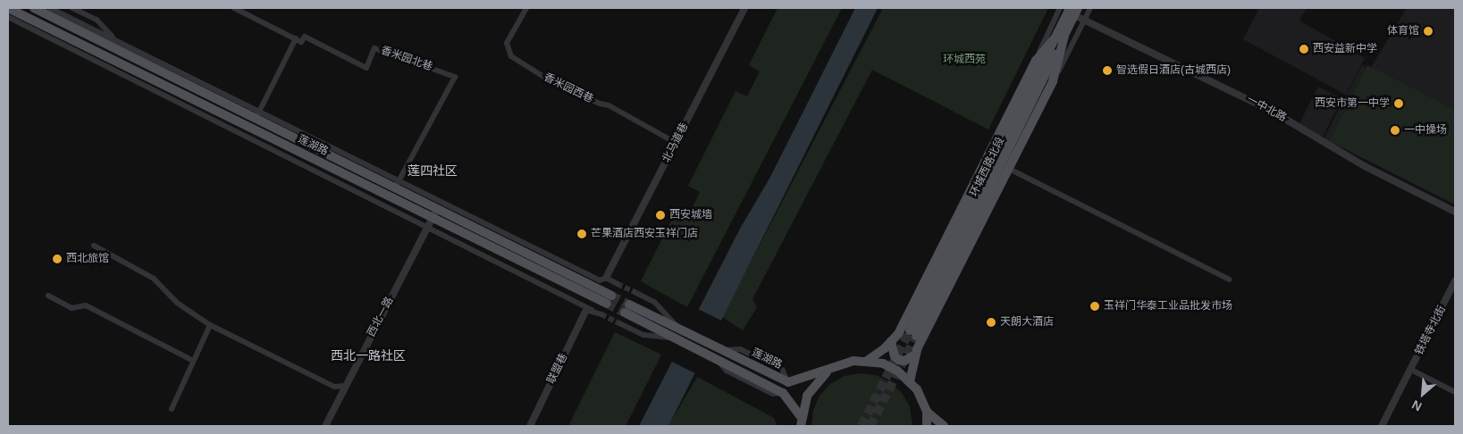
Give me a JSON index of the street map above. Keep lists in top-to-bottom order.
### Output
{
  "streets": {
    "main road": ["莲湖路", "环城西路北段"],
    "street": [
      "香米园北巷",
      "香米园西巷",
      "一中北路",
      "北马道巷",
      "西北一路",
      "铁塔寺北街",
      "联盟巷"
    ]
  },
  "crossings": [
    ["香米园北巷", "莲湖路"],
    ["香米园西巷", "北马道巷"],
    ["一中北路", "环城西路北段"],
    ["莲湖路", "西北一路"]
  ],
  "districts": ["莲四社区", "西北一路社区"],
  "parks": ["环城西苑"],
  "places": [
    "体育馆",
    "西安益新中学",
    "智选假日酒店(古城西店)",
    "西安市第一中学",
    "一中操场",
    "西安城墙",
    "芒果酒店西安玉祥门店",
    "西北旅馆",
    "玉祥门华泰工业品批发市场",
    "天朗大酒店"
  ],
  "north": "bottom left"
}
